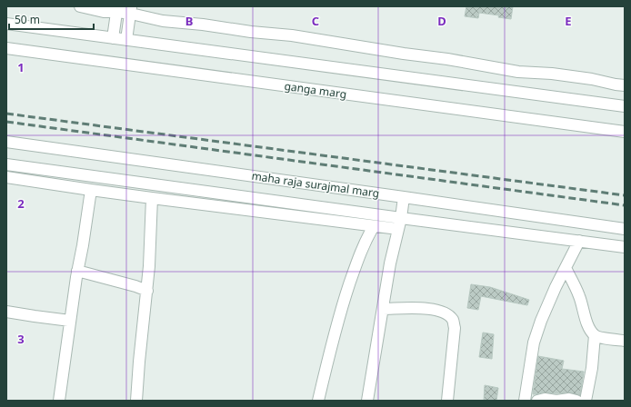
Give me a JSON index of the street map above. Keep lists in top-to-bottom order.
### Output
{
  "streets": {
    "street": ["ganga marg", "maha raja surajmal marg"]
  },
  "scale_bar": "50 m",
  "grid": {
    "columns": [
      "B",
      "C",
      "D",
      "E"
    ],
    "rows": ["1", "2", "3"]
  }
}
